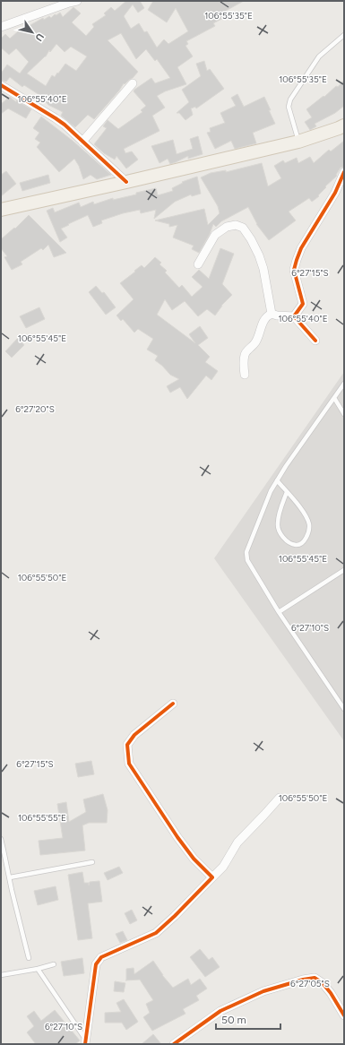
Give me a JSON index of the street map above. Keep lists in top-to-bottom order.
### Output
{
  "scale_bar": "50 m",
  "north": "bottom right",
  "coordinates": [
    "106°55'35\"E",
    "106°55'40\"E",
    "6°27'15\"S",
    "106°55'45\"E",
    "6°27'20\"S",
    "106°55'50\"E",
    "6°27'10\"S",
    "106°55'55\"E",
    "6°27'05\"S"
  ]
}
